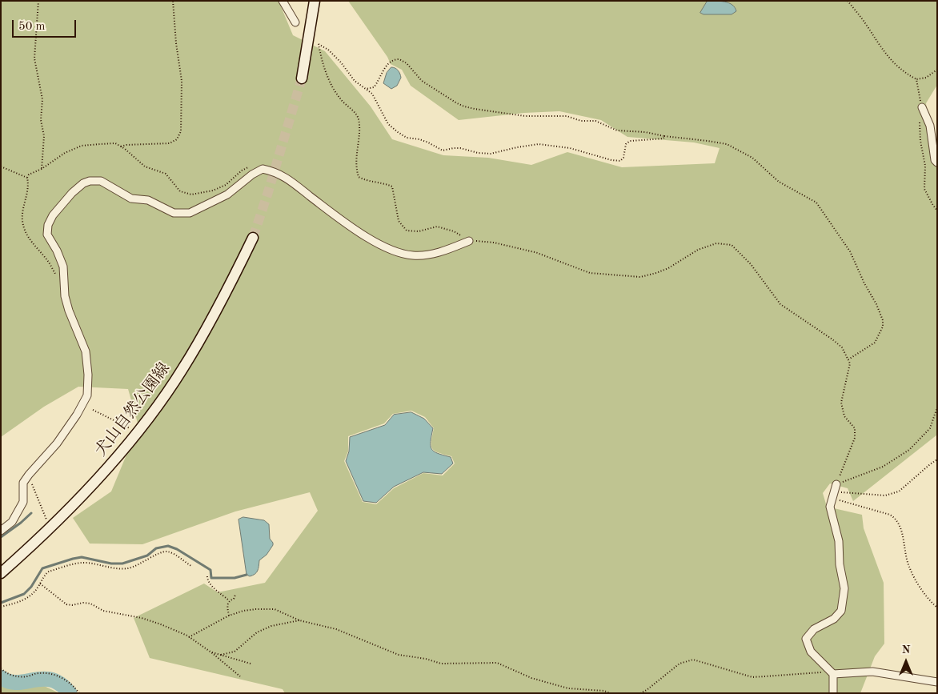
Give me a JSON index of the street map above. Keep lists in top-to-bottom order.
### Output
{
  "streets": {
    "main road": ["犬山自然公園線"]
  },
  "scale_bar": "50 m",
  "north": "top"
}
